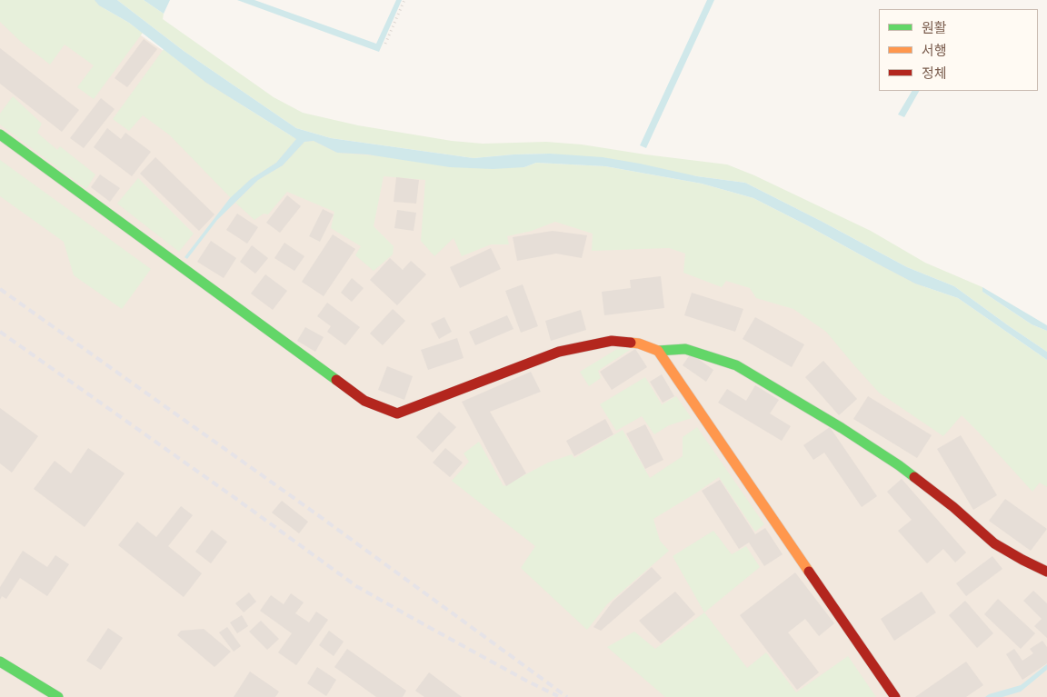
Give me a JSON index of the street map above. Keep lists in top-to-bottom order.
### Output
{
  "legend": ["원활", "서행", "정체"]
}
